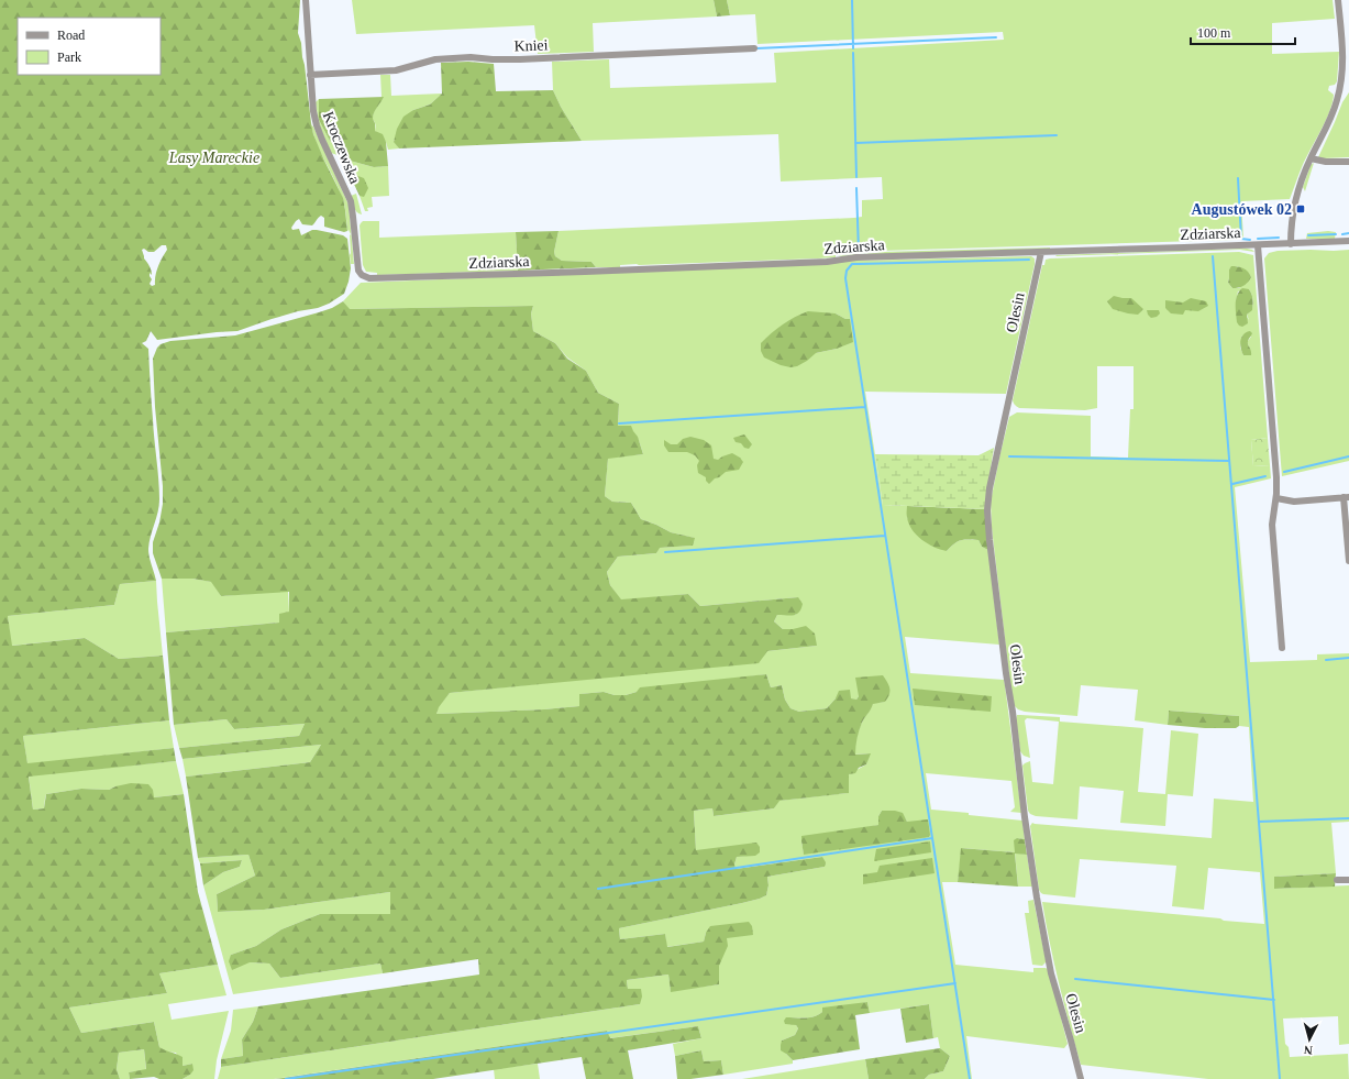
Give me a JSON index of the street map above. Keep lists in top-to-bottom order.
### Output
{
  "streets": {
    "street": [
      "Kniei",
      "Kroczewska",
      "Zdziarska",
      "Olesin"
    ]
  },
  "crossings": [
    ["Kniei", "Kroczewska"],
    ["Kroczewska", "Zdziarska"],
    ["Zdziarska", "Olesin"]
  ],
  "parks": ["Lasy Mareckie"],
  "places": {
    "transit": ["Augustówek 02"]
  },
  "legend": ["Road", "Park"],
  "scale_bar": "100 m",
  "north": "bottom"
}
